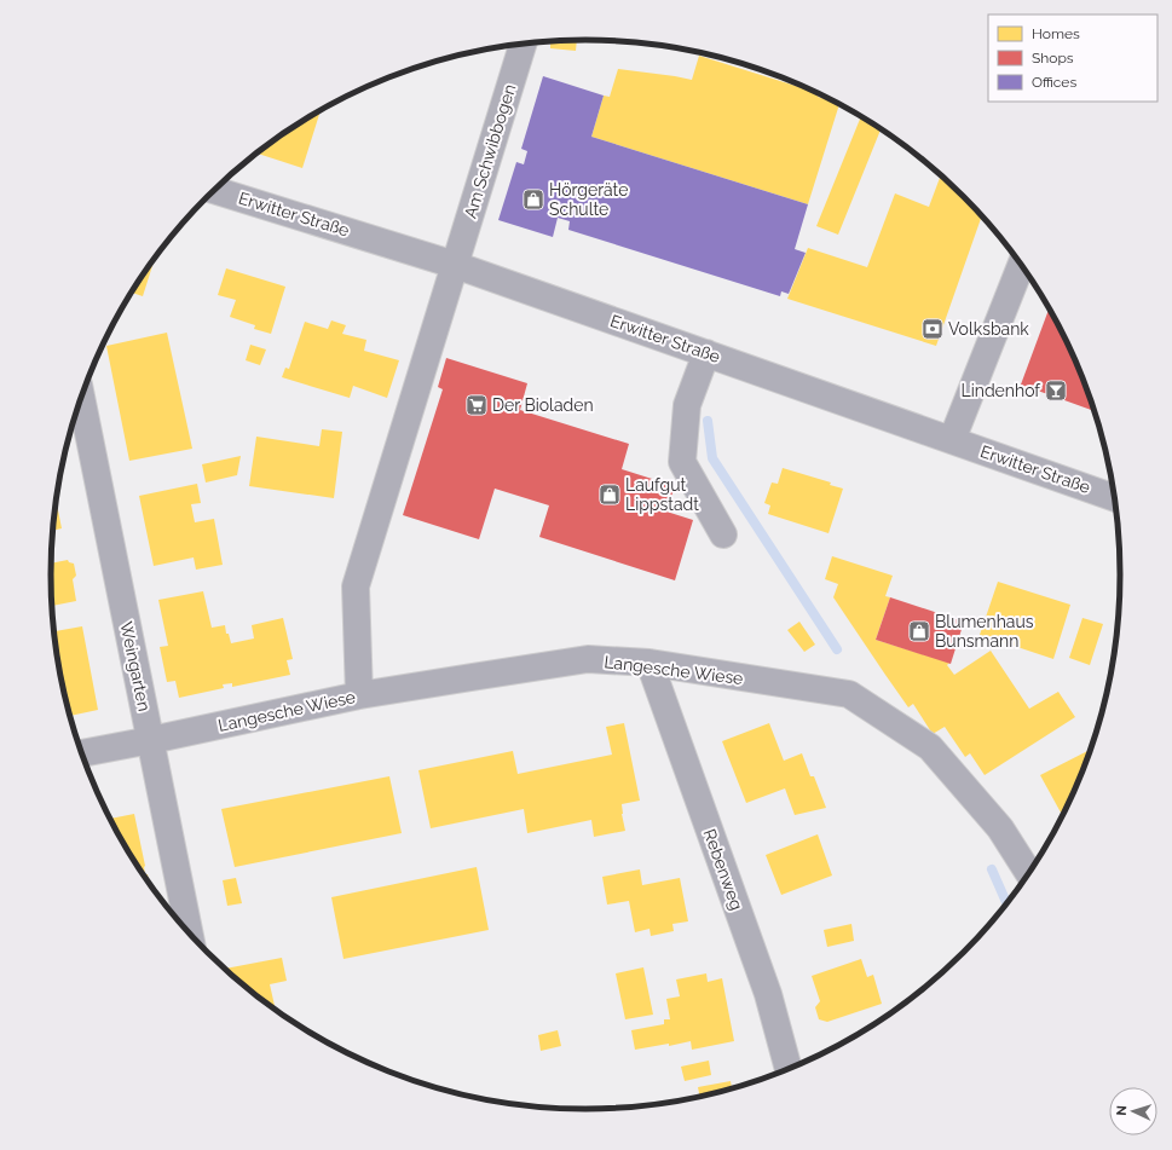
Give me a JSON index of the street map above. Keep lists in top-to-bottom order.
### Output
{
  "streets": {
    "street": [
      "Am Schwibbogen",
      "Erwitter Straße",
      "Weingarten",
      "Langesche Wiese",
      "Rebenweg"
    ]
  },
  "crossings": [
    ["Am Schwibbogen", "Erwitter Straße"],
    ["Am Schwibbogen", "Langesche Wiese"],
    ["Weingarten", "Langesche Wiese"],
    ["Langesche Wiese", "Rebenweg"]
  ],
  "places": {
    "shop": ["Hörgeräte Schulte", "Laufgut Lippstadt", "Blumenhaus Bunsmann"],
    "bank": ["Volksbank"],
    "bar": ["Lindenhof"],
    "supermarket": ["Der Bioladen"]
  },
  "legend": ["Homes", "Shops", "Offices"],
  "north": "left"
}
